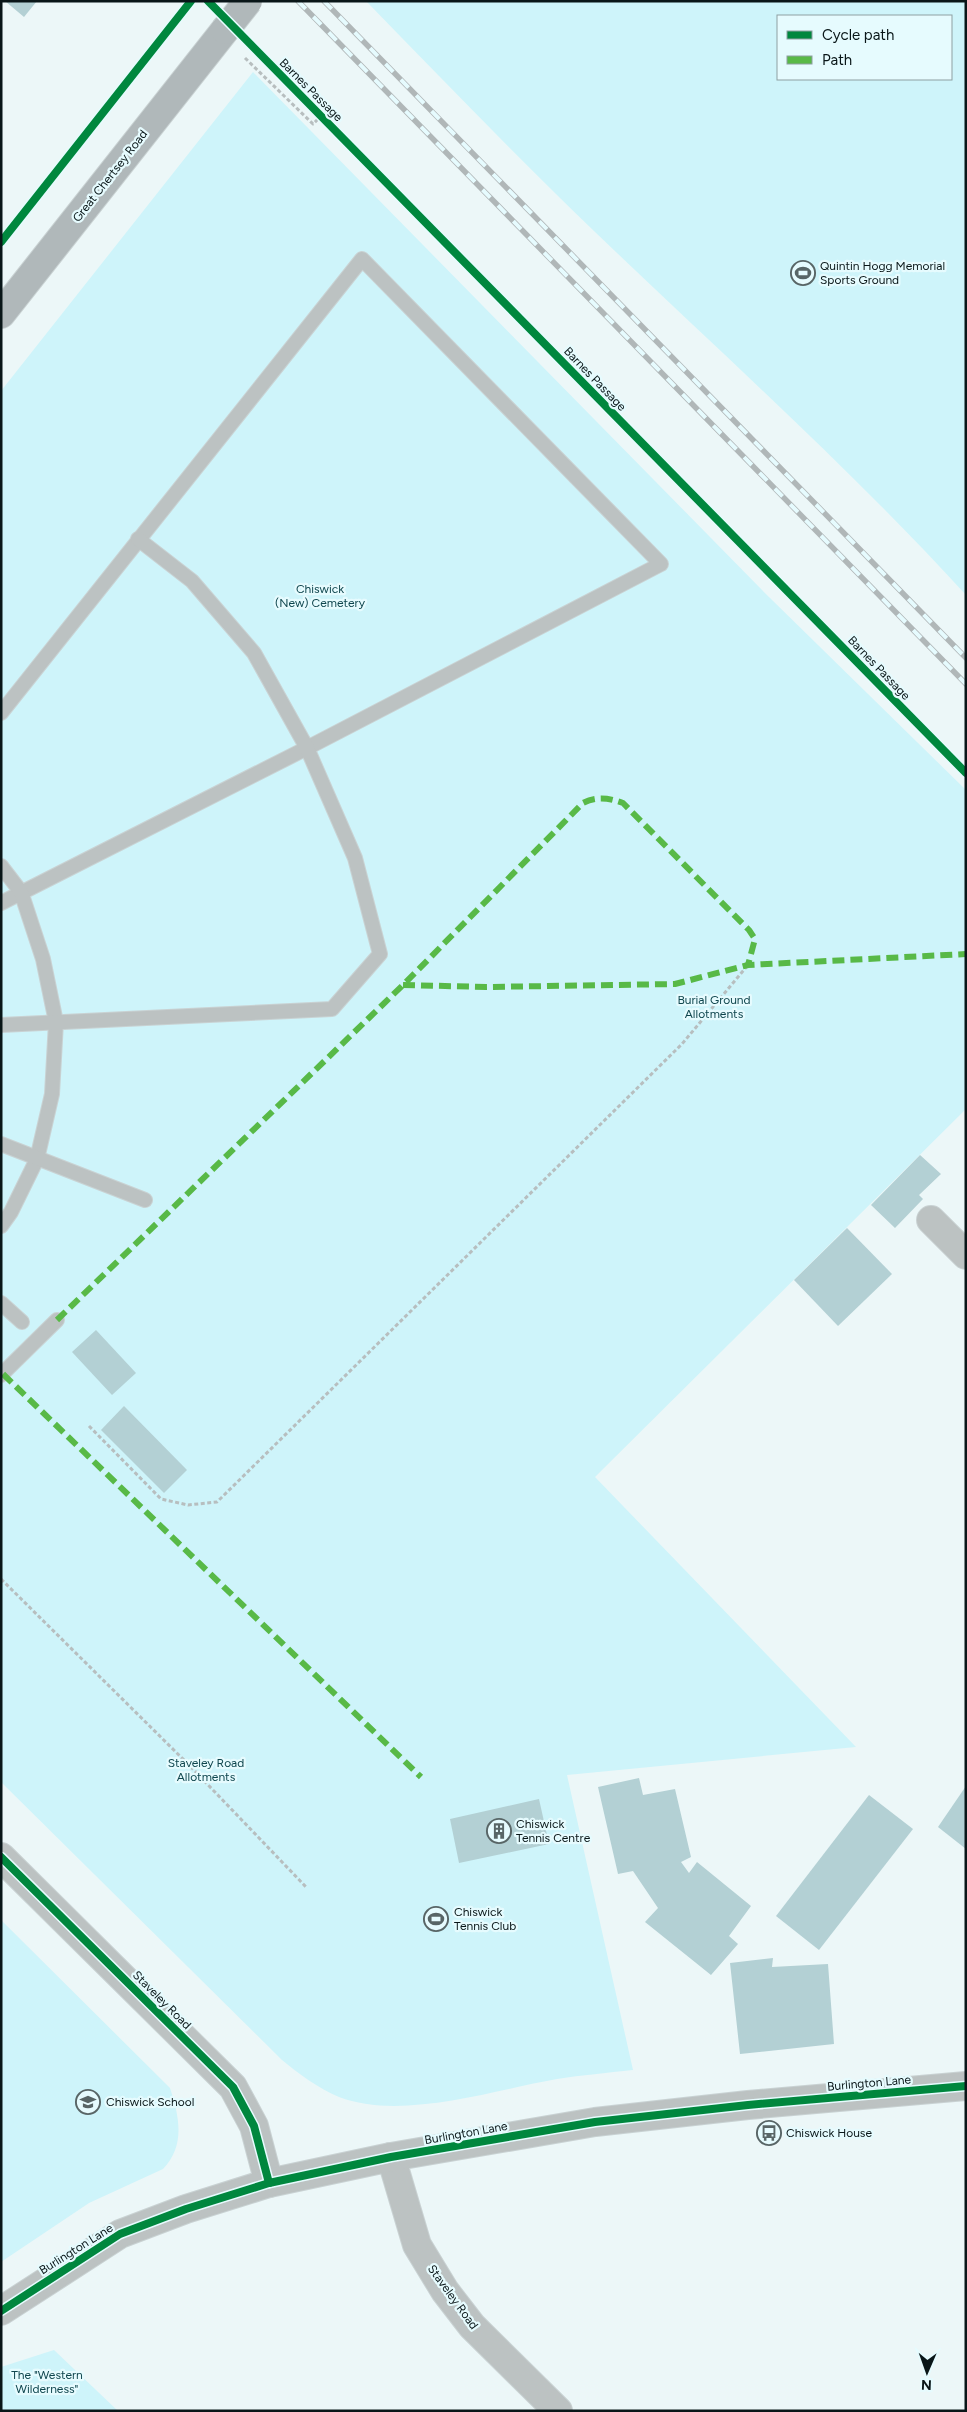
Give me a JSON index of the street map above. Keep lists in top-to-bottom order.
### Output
{
  "streets": {
    "highway": ["Great Chertsey Road"],
    "street": ["Staveley Road", "Burlington Lane"],
    "cycle path": ["Barnes Passage"]
  },
  "crossings": [
    ["Barnes Passage", "Great Chertsey Road"],
    ["Staveley Road", "Burlington Lane"]
  ],
  "parks": [
    "Chiswick (New) Cemetery",
    "Burial Ground Allotments",
    "Staveley Road Allotments",
    "The \"Western Wilderness\""
  ],
  "places": {
    "sports": ["Quintin Hogg Memorial Sports Ground", "Chiswick Tennis Club"],
    "building": ["Chiswick Tennis Centre"],
    "school or university": ["Chiswick School"],
    "bus stop": ["Chiswick House"]
  },
  "legend": ["Cycle path", "Path"],
  "north": "bottom"
}
